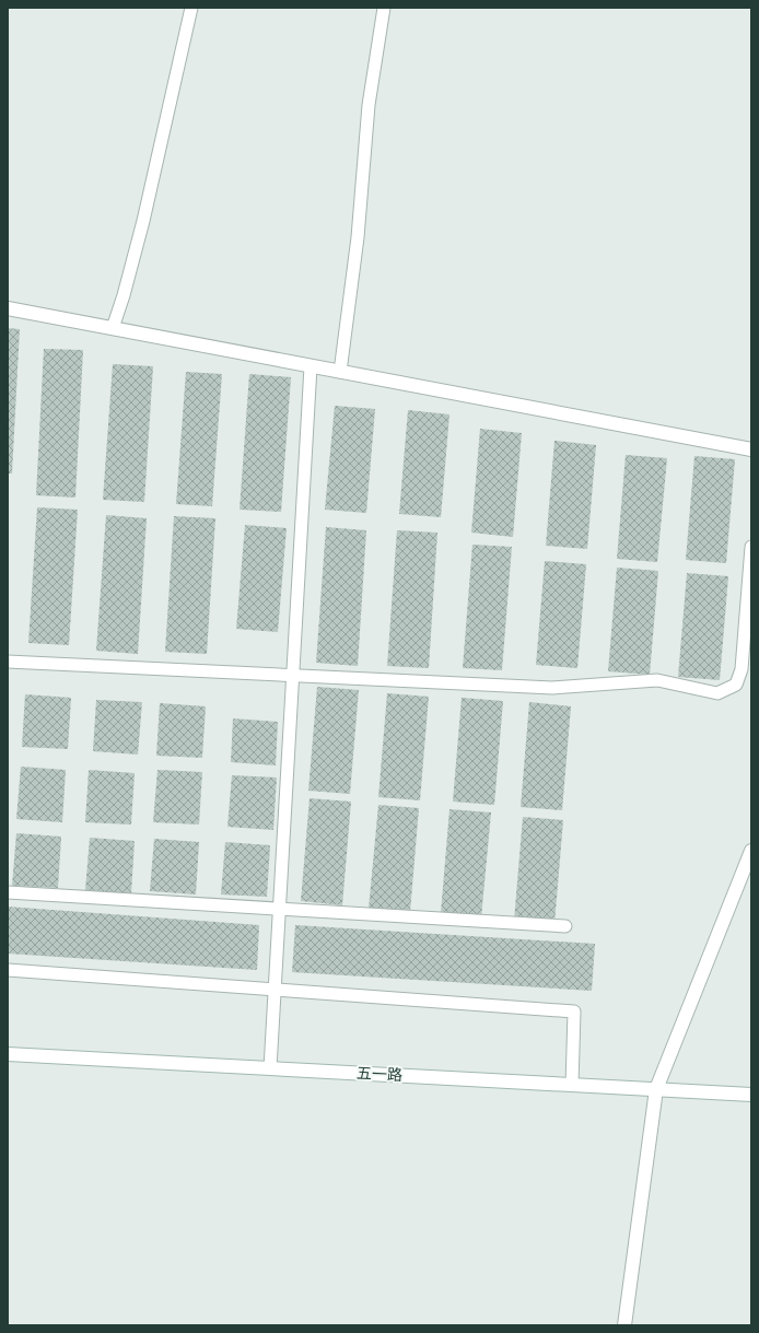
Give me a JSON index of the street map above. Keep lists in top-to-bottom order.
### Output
{
  "streets": {
    "street": ["五一路"]
  }
}
